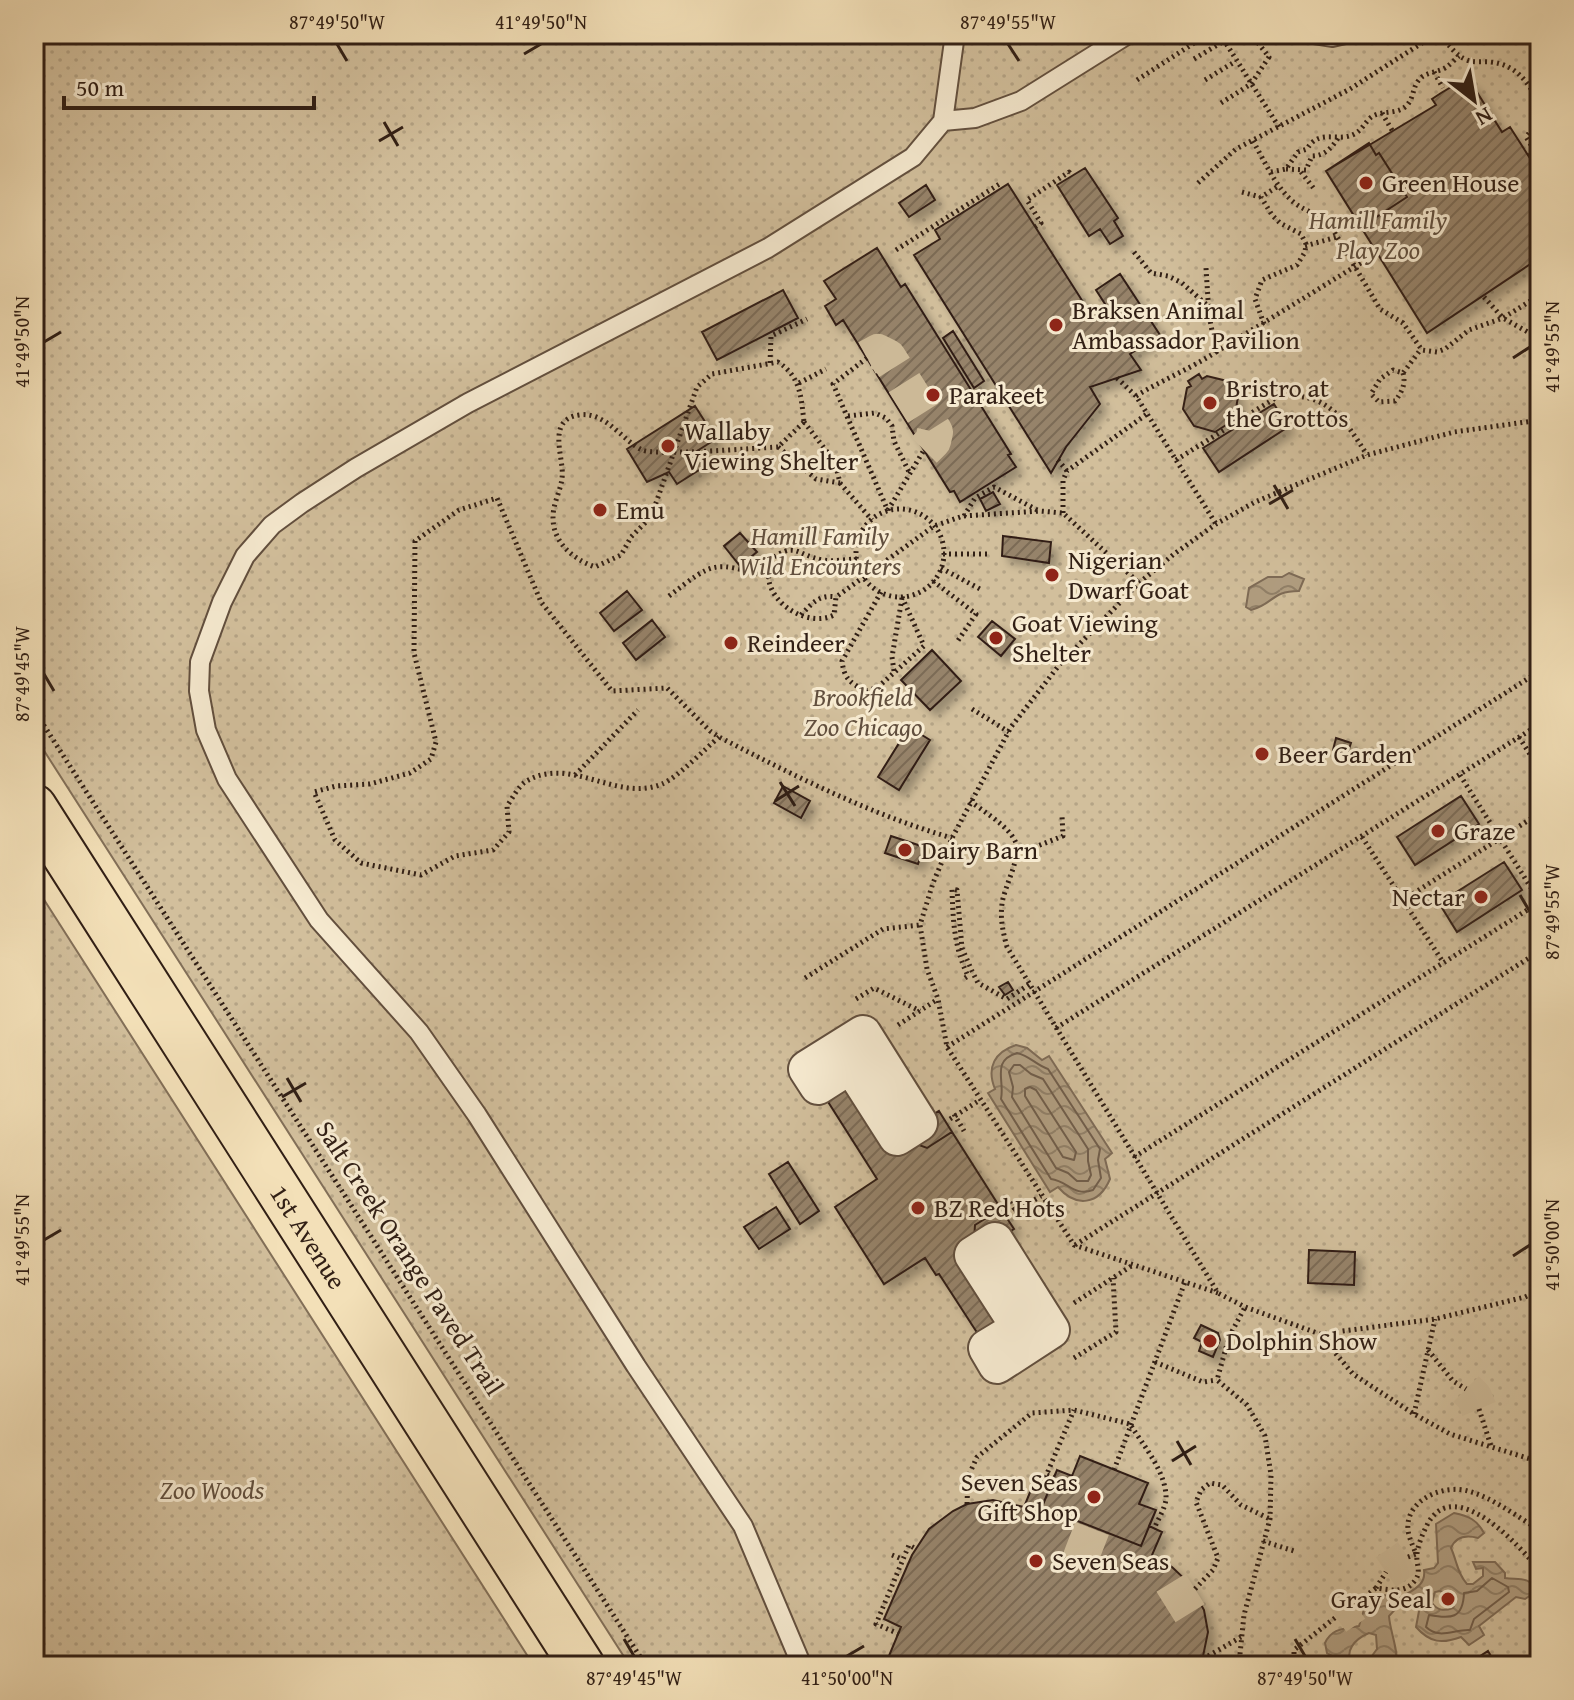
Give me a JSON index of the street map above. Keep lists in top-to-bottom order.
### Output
{
  "streets": {
    "main road": ["1st Avenue"],
    "path": ["Salt Creek Orange Paved Trail"]
  },
  "parks": [
    "Hamill Family Play Zoo",
    "Hamill Family Wild Encounters",
    "Brookfield Zoo Chicago",
    "Zoo Woods"
  ],
  "places": [
    "Green House",
    "Braksen Animal Ambassador Pavilion",
    "Parakeet",
    "Bristro at the Grottos",
    "Wallaby Viewing Shelter",
    "Emu",
    "Nigerian Dwarf Goat",
    "Goat Viewing Shelter",
    "Reindeer",
    "Beer Garden",
    "Graze",
    "Dairy Barn",
    "Nectar",
    "BZ Red Hots",
    "Dolphin Show",
    "Seven Seas Gift Shop",
    "Seven Seas",
    "Gray Seal"
  ],
  "scale_bar": "50 m",
  "north": "bottom right",
  "coordinates": [
    "87°49'50\"W",
    "41°49'50\"N",
    "87°49'55\"W",
    "41°49'55\"N",
    "87°49'45\"W",
    "41°50'00\"N"
  ]
}
